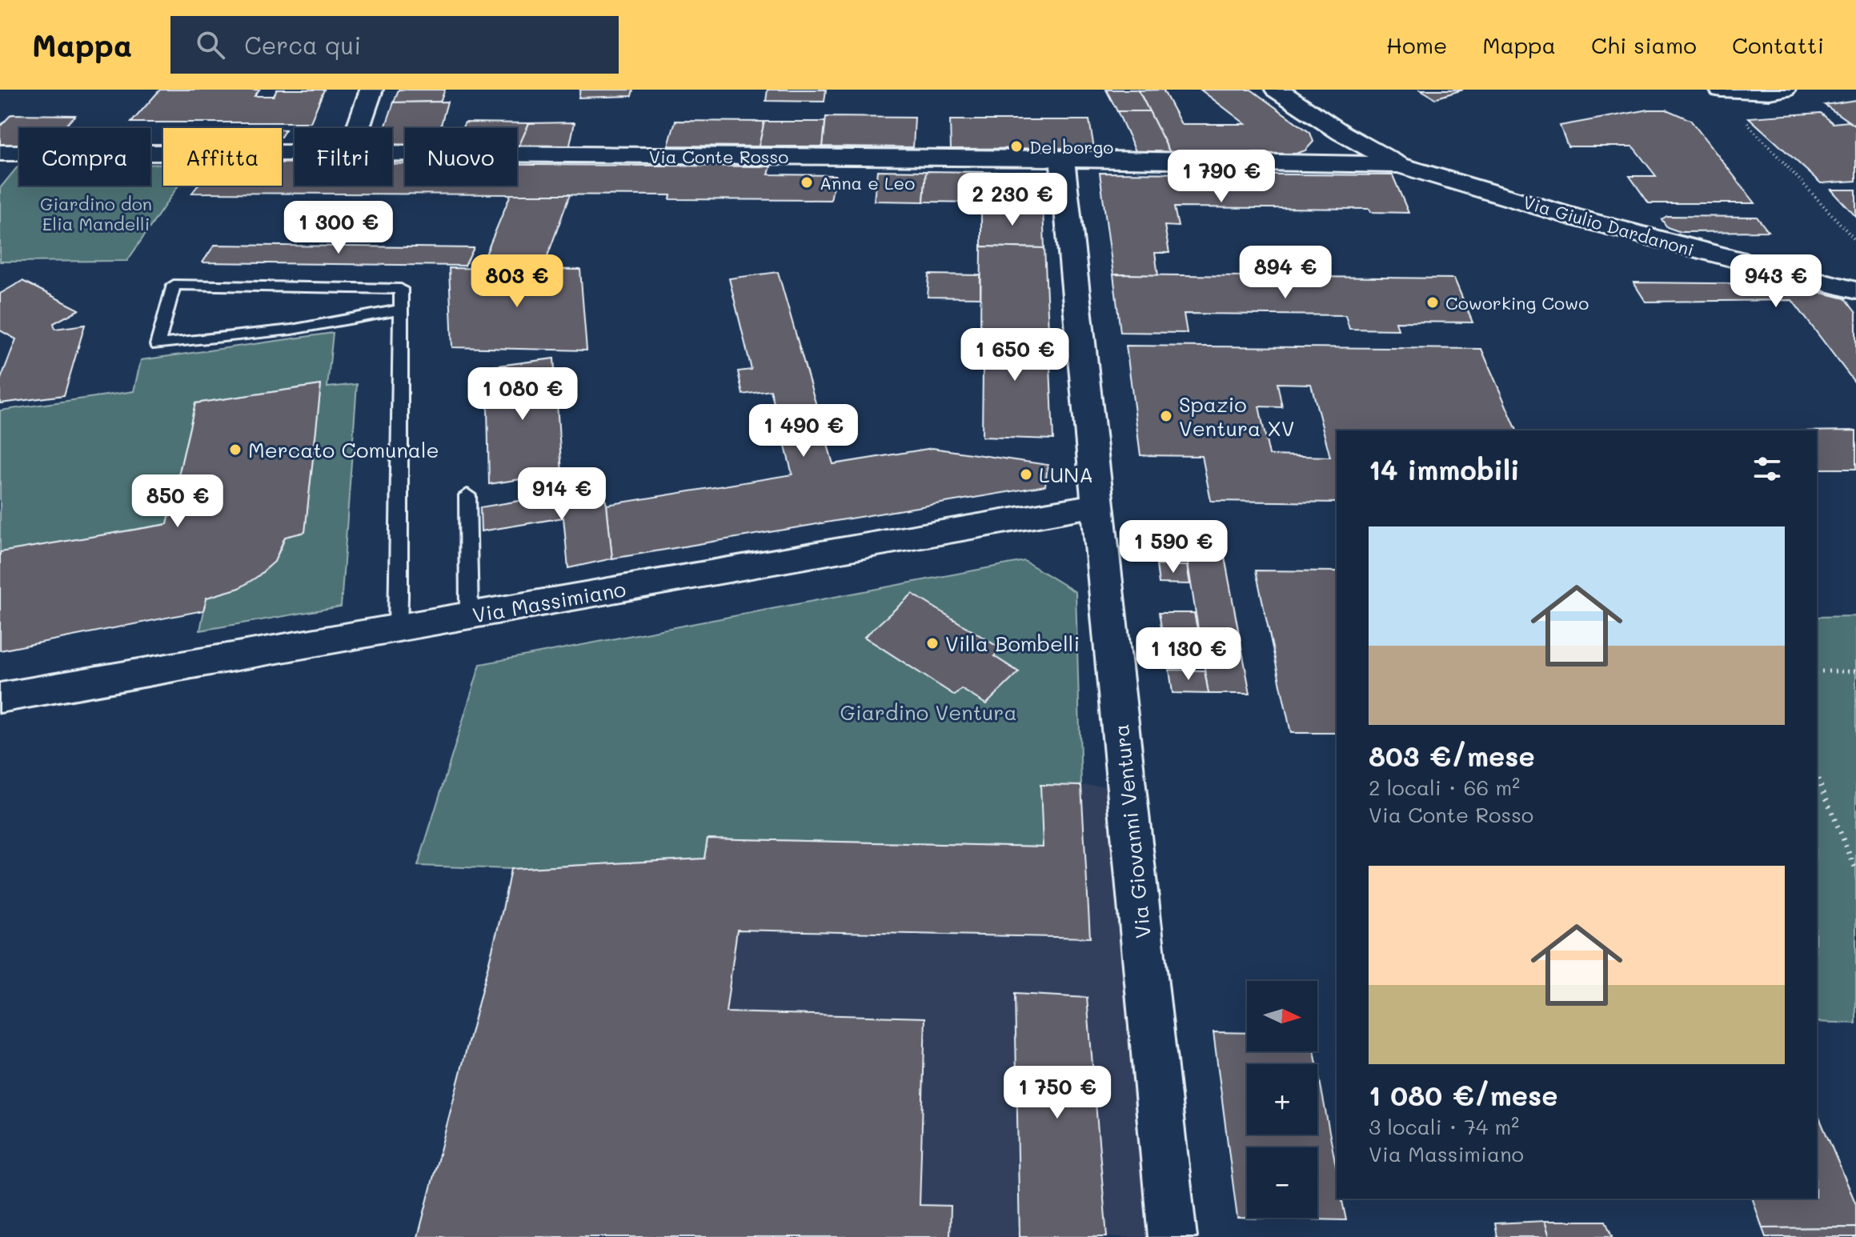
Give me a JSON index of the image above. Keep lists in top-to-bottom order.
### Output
{
  "streets": {
    "street": [
      "Via Conte Rosso",
      "Via Giulio Dardanoni",
      "Via Massimiano",
      "Via Giovanni Ventura"
    ]
  },
  "crossings": [
    ["Via Conte Rosso", "Via Giulio Dardanoni"],
    ["Via Conte Rosso", "Via Giovanni Ventura"],
    ["Via Massimiano", "Via Giovanni Ventura"]
  ],
  "parks": ["Giardino don Elia Mandelli", "Giardino Ventura"],
  "places": [
    "Del borgo",
    "Anna e Leo",
    "Coworking Cowo",
    "Spazio Ventura XV",
    "Mercato Comunale",
    "LUNA",
    "Villa Bombelli"
  ],
  "north": "right",
  "page": {
    "header": "Mappa",
    "search": "Cerca qui",
    "nav": [
      "Home",
      "Mappa",
      "Chi siamo",
      "Contatti"
    ],
    "chip": [
      "Compra",
      "Affitta",
      "Filtri",
      "Nuovo"
    ],
    "price": [
      "1 790 €",
      "2 230 €",
      "1 300 €",
      "894 €",
      "803 €",
      "943 €",
      "1 650 €",
      "1 080 €",
      "1 490 €",
      "914 €",
      "850 €",
      "1 590 €",
      "1 130 €",
      "1 750 €"
    ],
    "heading": "14 immobili",
    "list": [
      {
        "name": "803 €/mese",
        "note": "2 locali · 66 m² · Via Conte Rosso"
      },
      {
        "name": "1 080 €/mese",
        "note": "3 locali · 74 m² · Via Massimiano"
      }
    ],
    "map_buttons": ["+", "−"]
  }
}
